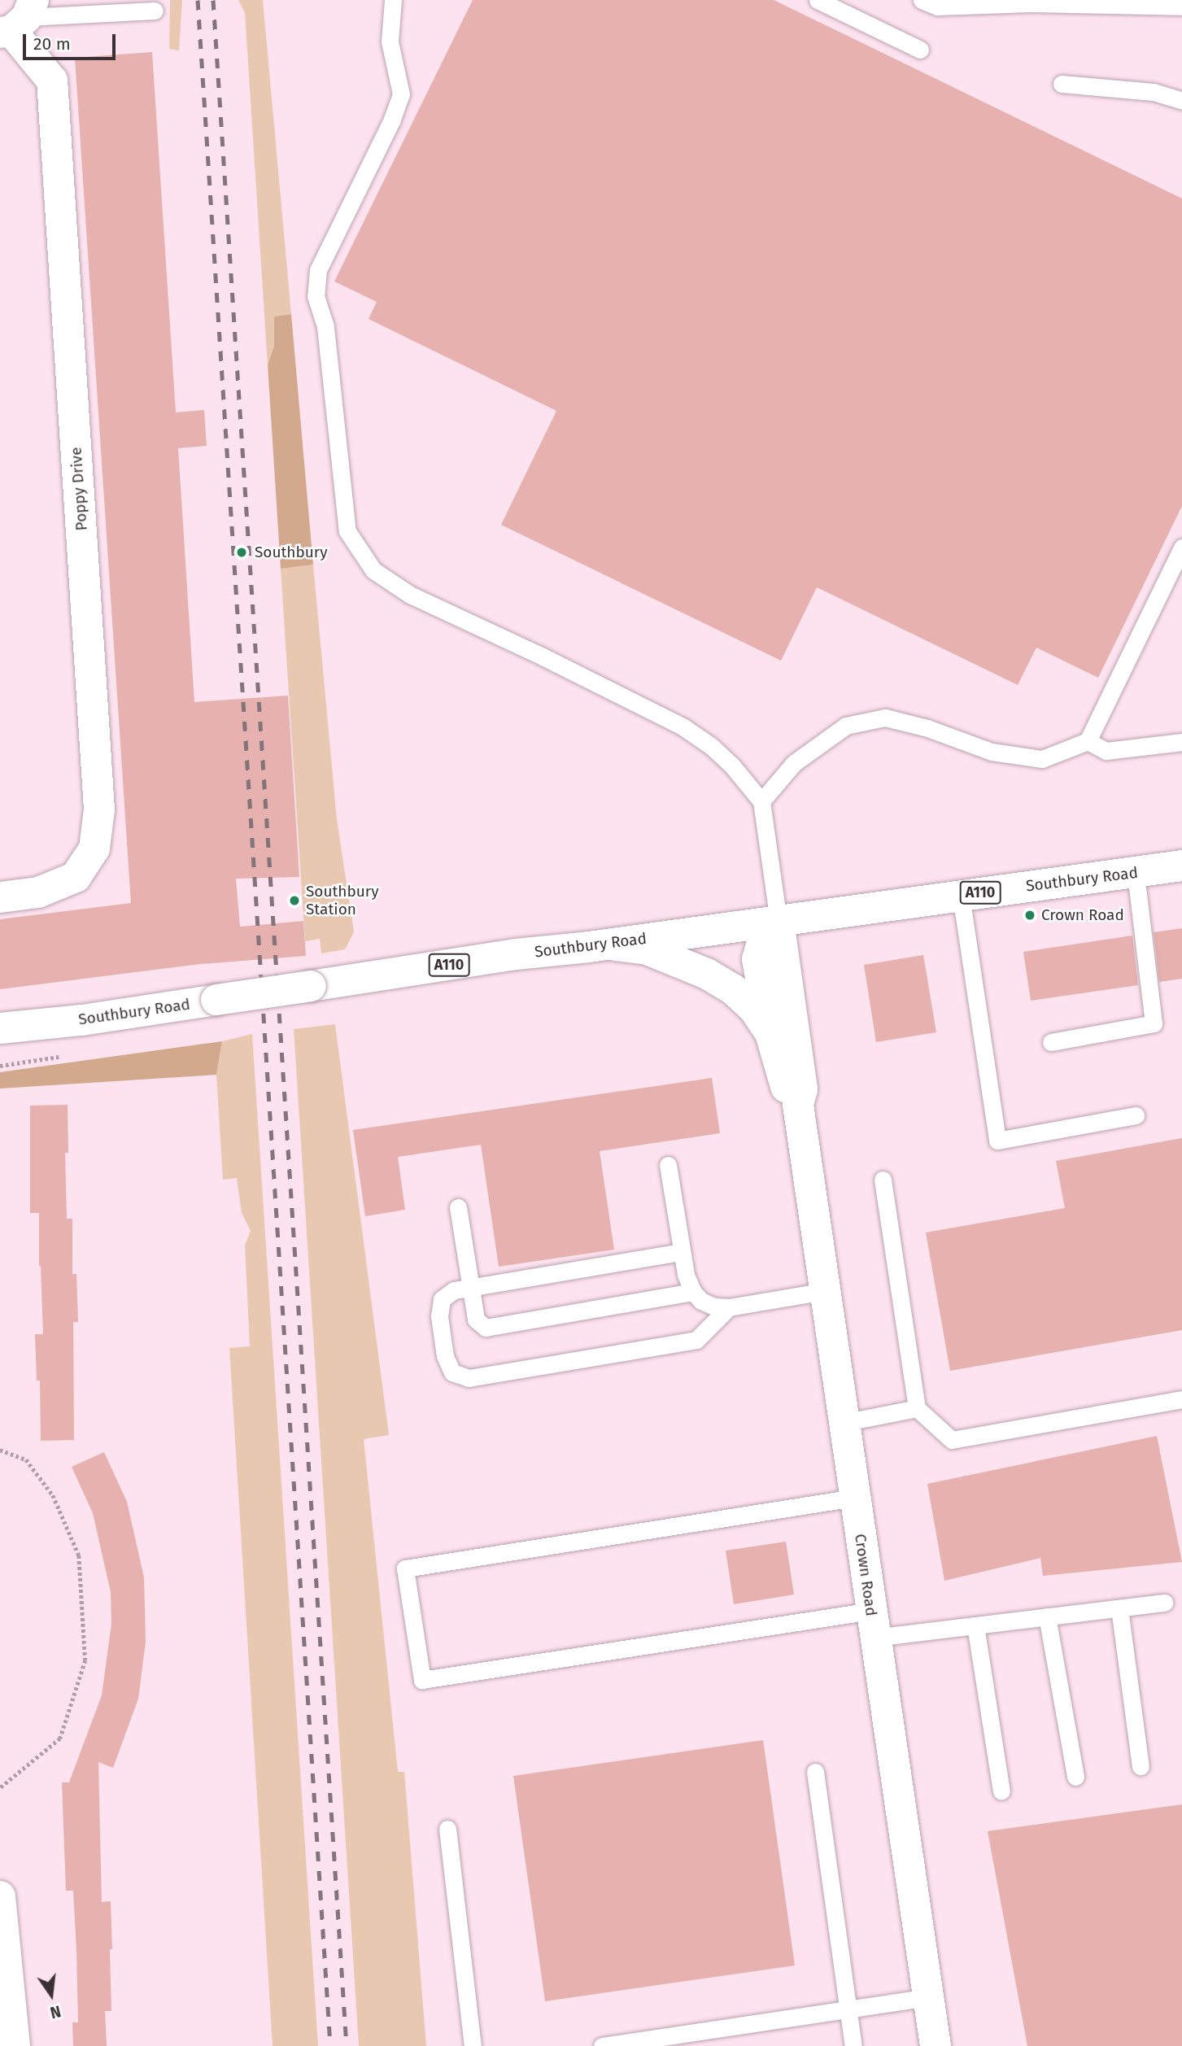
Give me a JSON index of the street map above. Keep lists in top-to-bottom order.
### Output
{
  "streets": {
    "street": [
      "Poppy Drive",
      "Southbury Road",
      "A110",
      "Crown Road"
    ]
  },
  "crossings": [
    ["Southbury Road", "Crown Road"]
  ],
  "places": ["Southbury", "Southbury Station", "Crown Road"],
  "scale_bar": "20 m",
  "north": "bottom"
}
